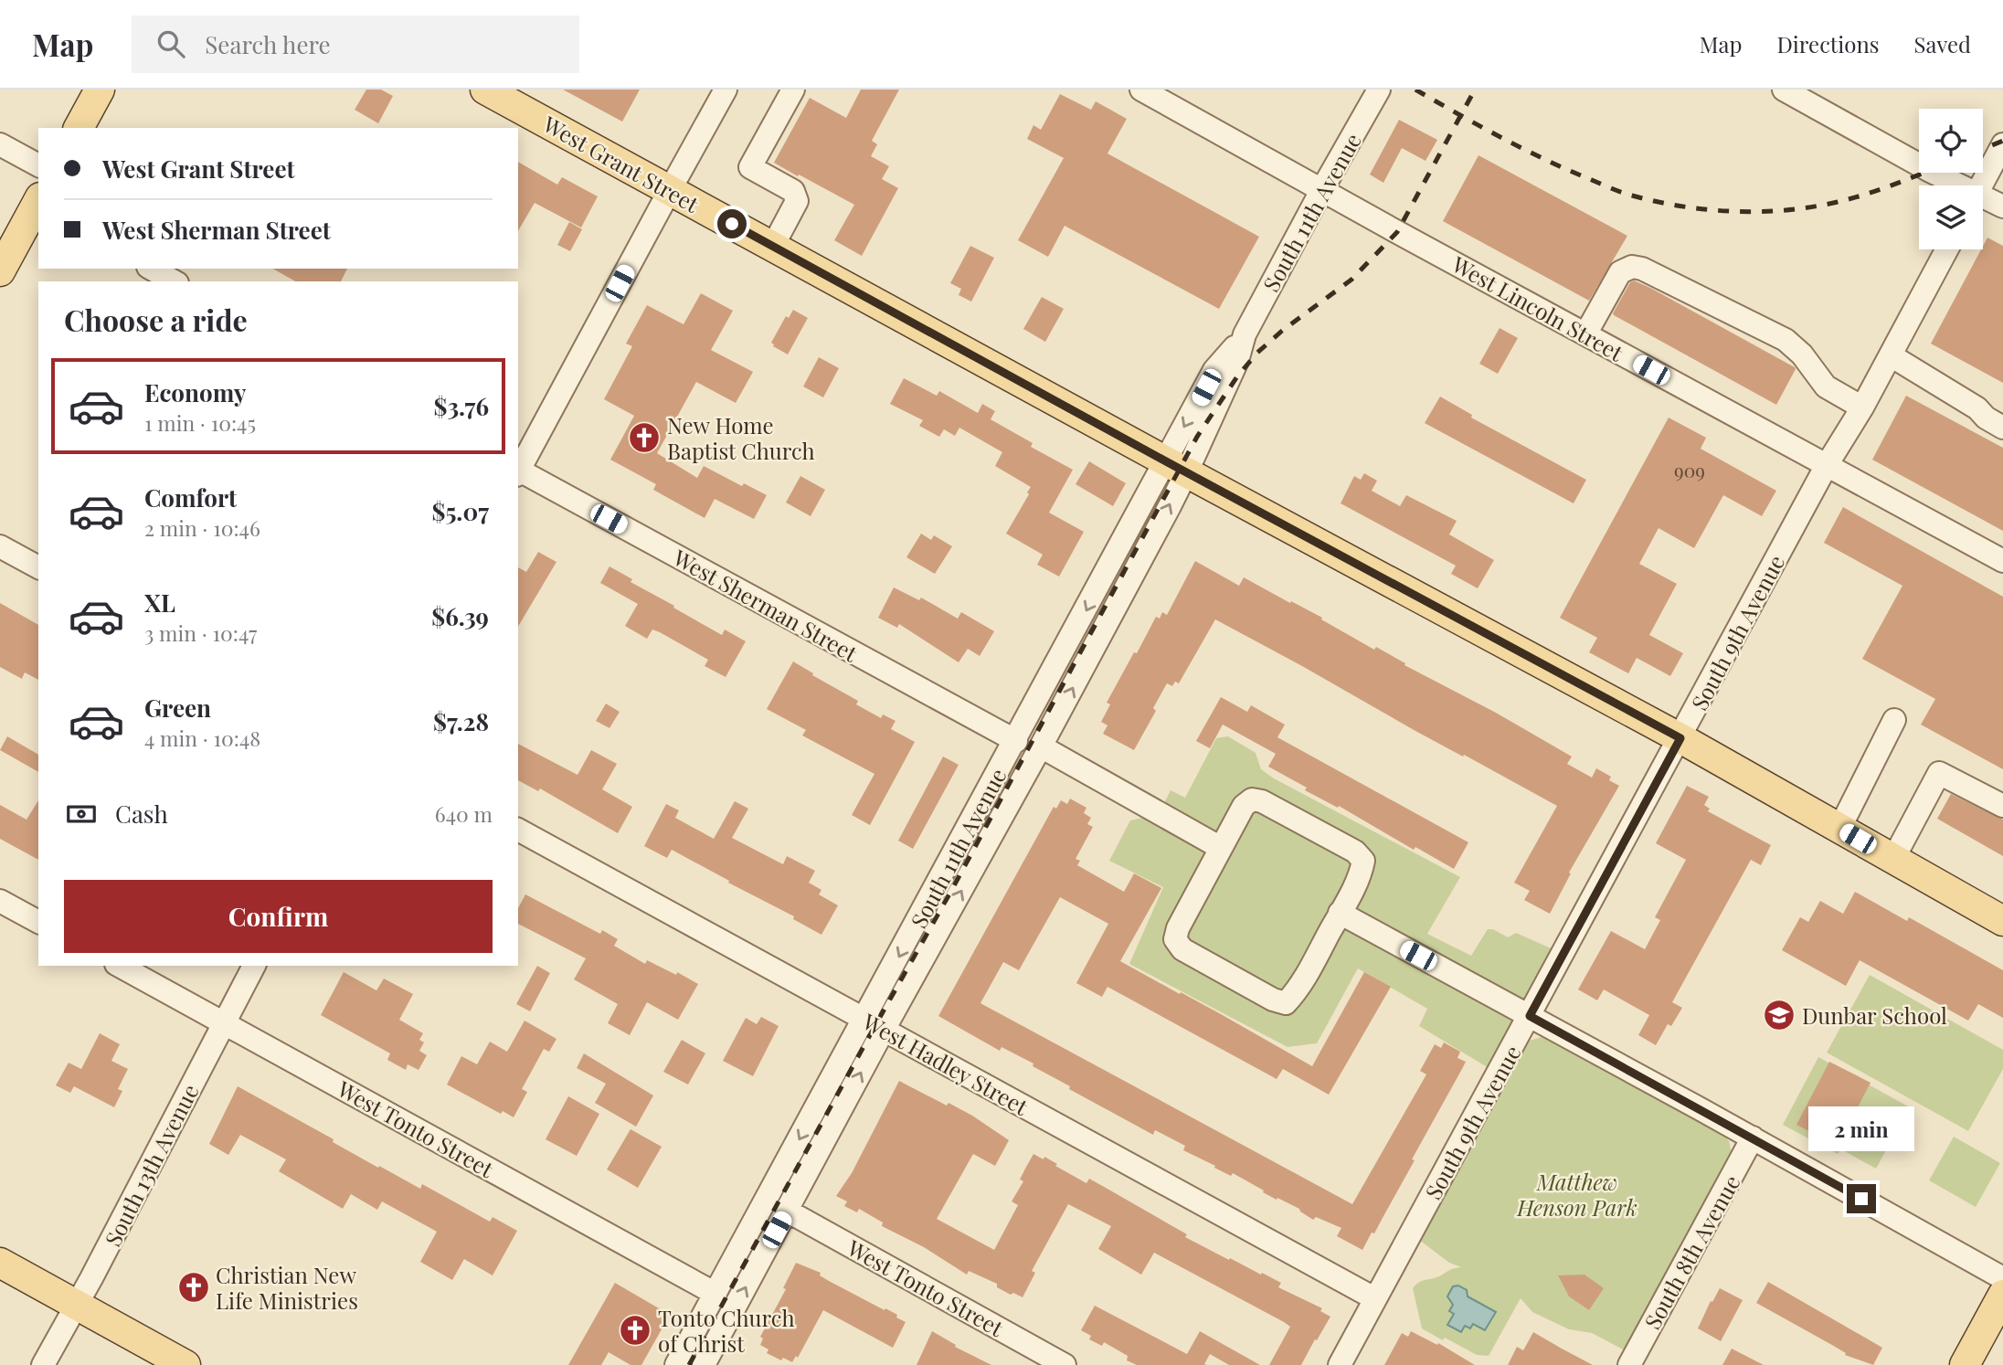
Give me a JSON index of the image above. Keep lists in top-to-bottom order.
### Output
{
  "streets": {
    "main road": ["West Grant Street"],
    "street": [
      "South 11th Avenue",
      "West Lincoln Street",
      "West Sherman Street",
      "South 9th Avenue",
      "West Hadley Street",
      "West Tonto Street",
      "South 13th Avenue",
      "South 8th Avenue"
    ]
  },
  "crossings": [
    ["West Grant Street", "South 11th Avenue"],
    ["West Grant Street", "South 9th Avenue"],
    ["South 11th Avenue", "West Lincoln Street"],
    ["South 11th Avenue", "West Sherman Street"],
    ["South 11th Avenue", "West Hadley Street"],
    ["South 11th Avenue", "West Tonto Street"],
    ["West Lincoln Street", "South 9th Avenue"],
    ["South 9th Avenue", "West Hadley Street"],
    ["West Tonto Street", "South 13th Avenue"]
  ],
  "parks": ["Matthew Henson Park"],
  "places": {
    "church": ["New Home Baptist Church", "Christian New Life Ministries", "Tonto Church of Christ"],
    "school or university": ["Dunbar School"]
  },
  "house_numbers": ["909"],
  "page": {
    "header": "Map",
    "search": "Search here",
    "nav": ["Map", "Directions", "Saved"],
    "banner": ["West Grant Street", "West Sherman Street"],
    "heading": "Choose a ride",
    "list": [
      {
        "name": "Economy",
        "note": "1 min · 10:45",
        "value": "$3.76"
      },
      {
        "name": "Comfort",
        "note": "2 min · 10:46",
        "value": "$5.07"
      },
      {
        "name": "XL",
        "note": "3 min · 10:47",
        "value": "$6.39"
      },
      {
        "name": "Green",
        "note": "4 min · 10:48",
        "value": "$7.28"
      }
    ],
    "pay": ["Cash", "640 m"],
    "buttons": "Confirm",
    "bubble": "2 min"
  }
}
